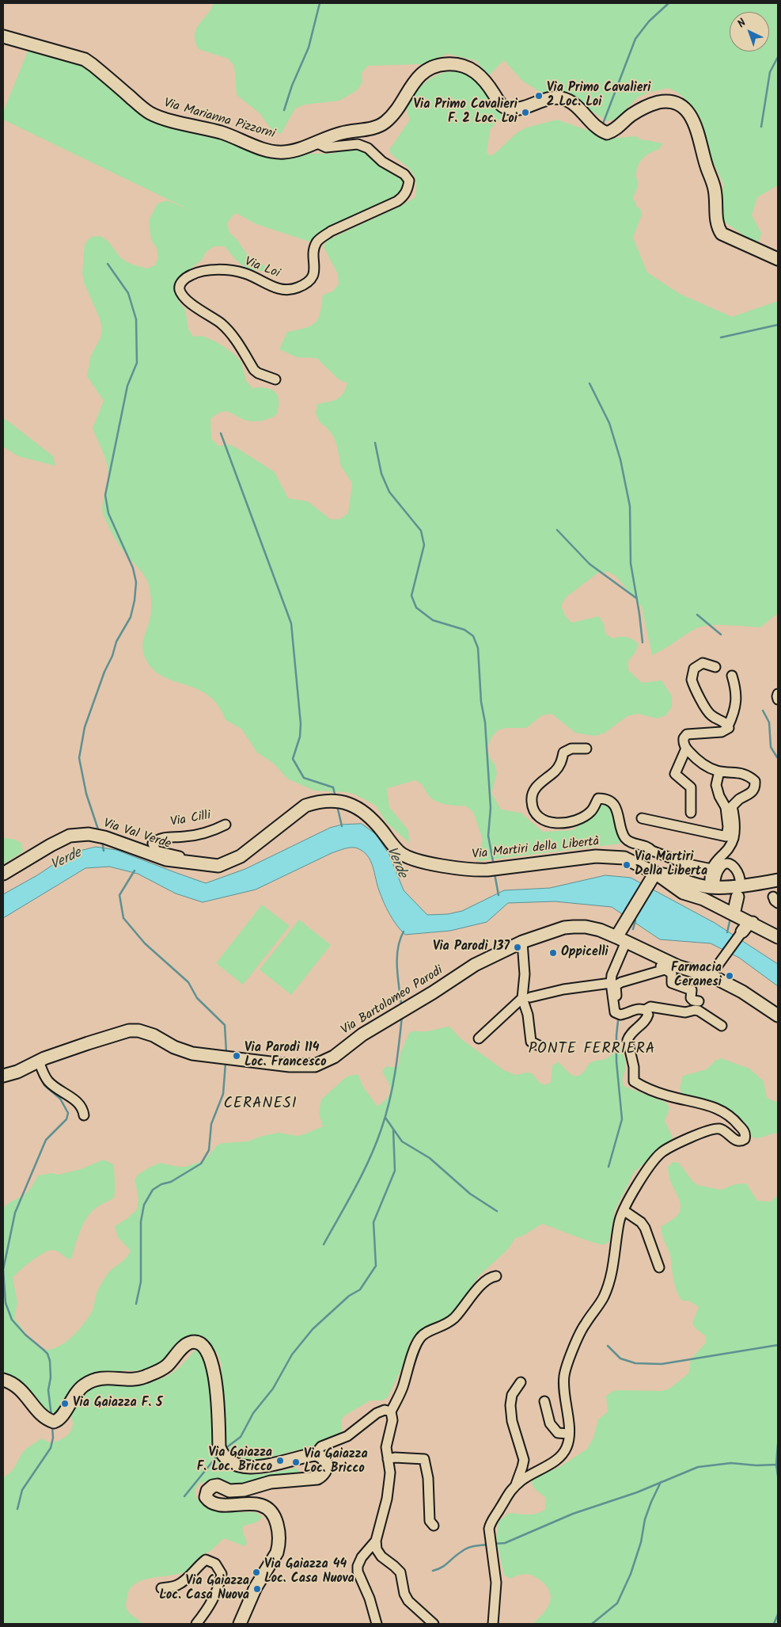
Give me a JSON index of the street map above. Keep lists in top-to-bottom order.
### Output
{
  "streets": {
    "main road": [
      "Via Marianna Pizzorni",
      "Via Val Verde",
      "Via Martiri della Libertà",
      "Via Bartolomeo Parodi"
    ],
    "street": ["Via Loi", "Via Cilli"]
  },
  "crossings": [
    ["Via Marianna Pizzorni", "Via Loi"],
    ["Via Cilli", "Via Val Verde"],
    ["Via Val Verde", "Via Martiri della Libertà"]
  ],
  "districts": ["PONTE FERRIERA", "CERANESI"],
  "water": ["Verde"],
  "places": [
    "Via Primo Cavalieri 2 Loc. Loi",
    "Via Primo Cavalieri F. 2 Loc. Loi",
    "Via Martiri Della Liberta",
    "Via Parodi 137",
    "Oppicelli",
    "Farmacia Ceranesi",
    "Via Parodi 114 Loc. Francesco",
    "Via Gaiazza F. 5",
    "Via Gaiazza F. Loc. Bricco",
    "Via Gaiazza Loc. Bricco",
    "Via Gaiazza 44 Loc. Casa Nuova",
    "Via Gaiazza Loc. Casa Nuova"
  ],
  "north": "top left"
}
